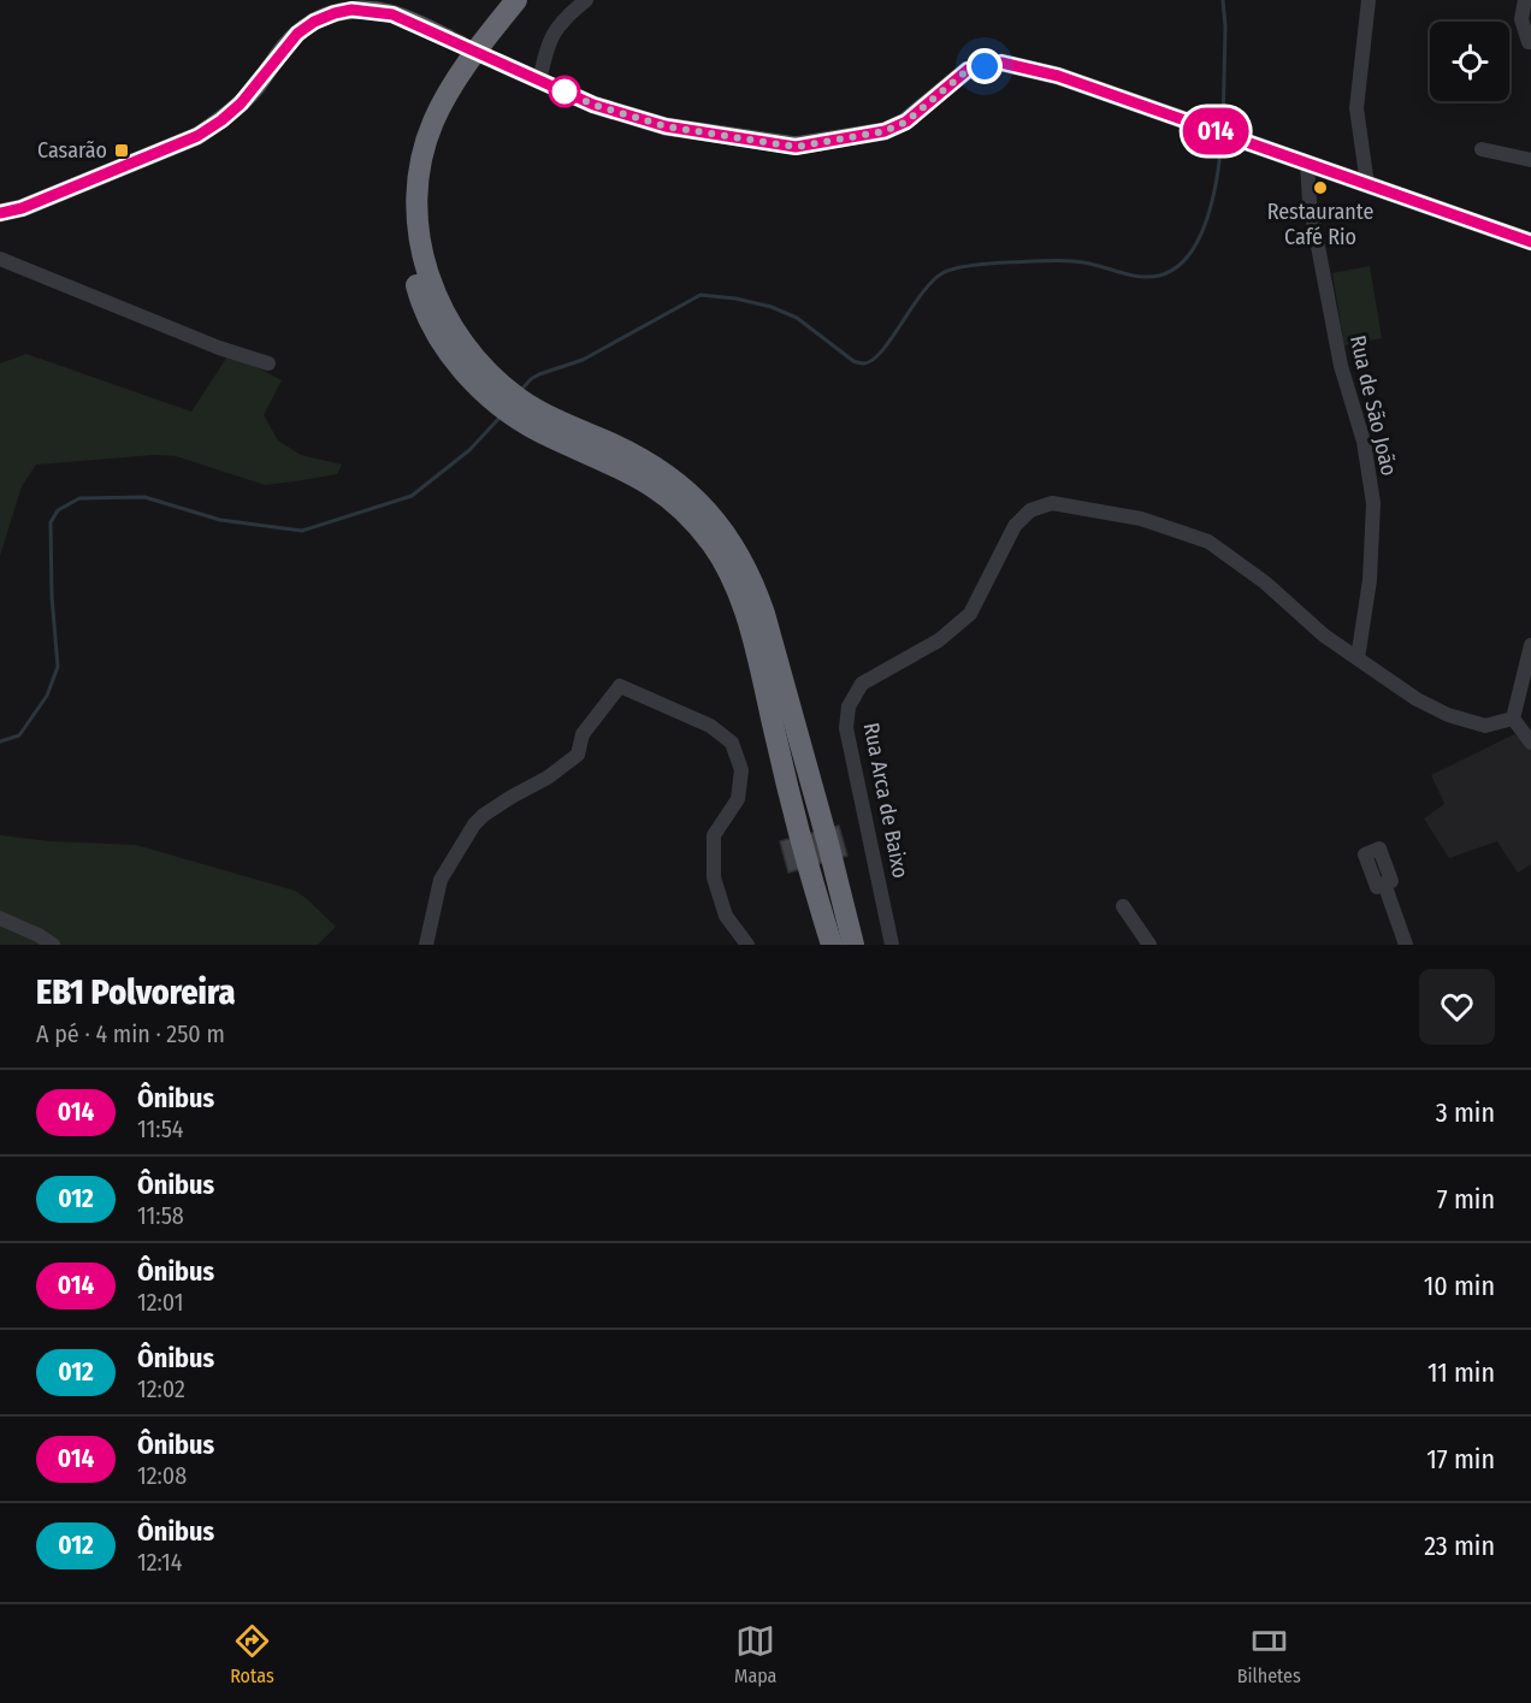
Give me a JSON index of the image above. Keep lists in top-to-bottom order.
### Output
{
  "streets": {
    "street": ["Rua de São João", "Rua Arca de Baixo"]
  },
  "crossings": [
    ["Rua de São João", "Rua Arca de Baixo"]
  ],
  "places": {
    "transit": ["Casarão"],
    "other": ["Restaurante Café Rio"]
  },
  "lines": ["bus line 014"],
  "page": {
    "on_map": "014",
    "heading": ["EB1 Polvoreira", "A pé · 4 min · 250 m"],
    "list": [
      {
        "mark": "014",
        "name": "Ônibus",
        "note": "11:54",
        "value": "3 min"
      },
      {
        "mark": "012",
        "name": "Ônibus",
        "note": "11:58",
        "value": "7 min"
      },
      {
        "mark": "014",
        "name": "Ônibus",
        "note": "12:01",
        "value": "10 min"
      },
      {
        "mark": "012",
        "name": "Ônibus",
        "note": "12:02",
        "value": "11 min"
      },
      {
        "mark": "014",
        "name": "Ônibus",
        "note": "12:08",
        "value": "17 min"
      },
      {
        "mark": "012",
        "name": "Ônibus",
        "note": "12:14",
        "value": "23 min"
      }
    ],
    "tabs": ["Rotas", "Mapa", "Bilhetes"]
  }
}
